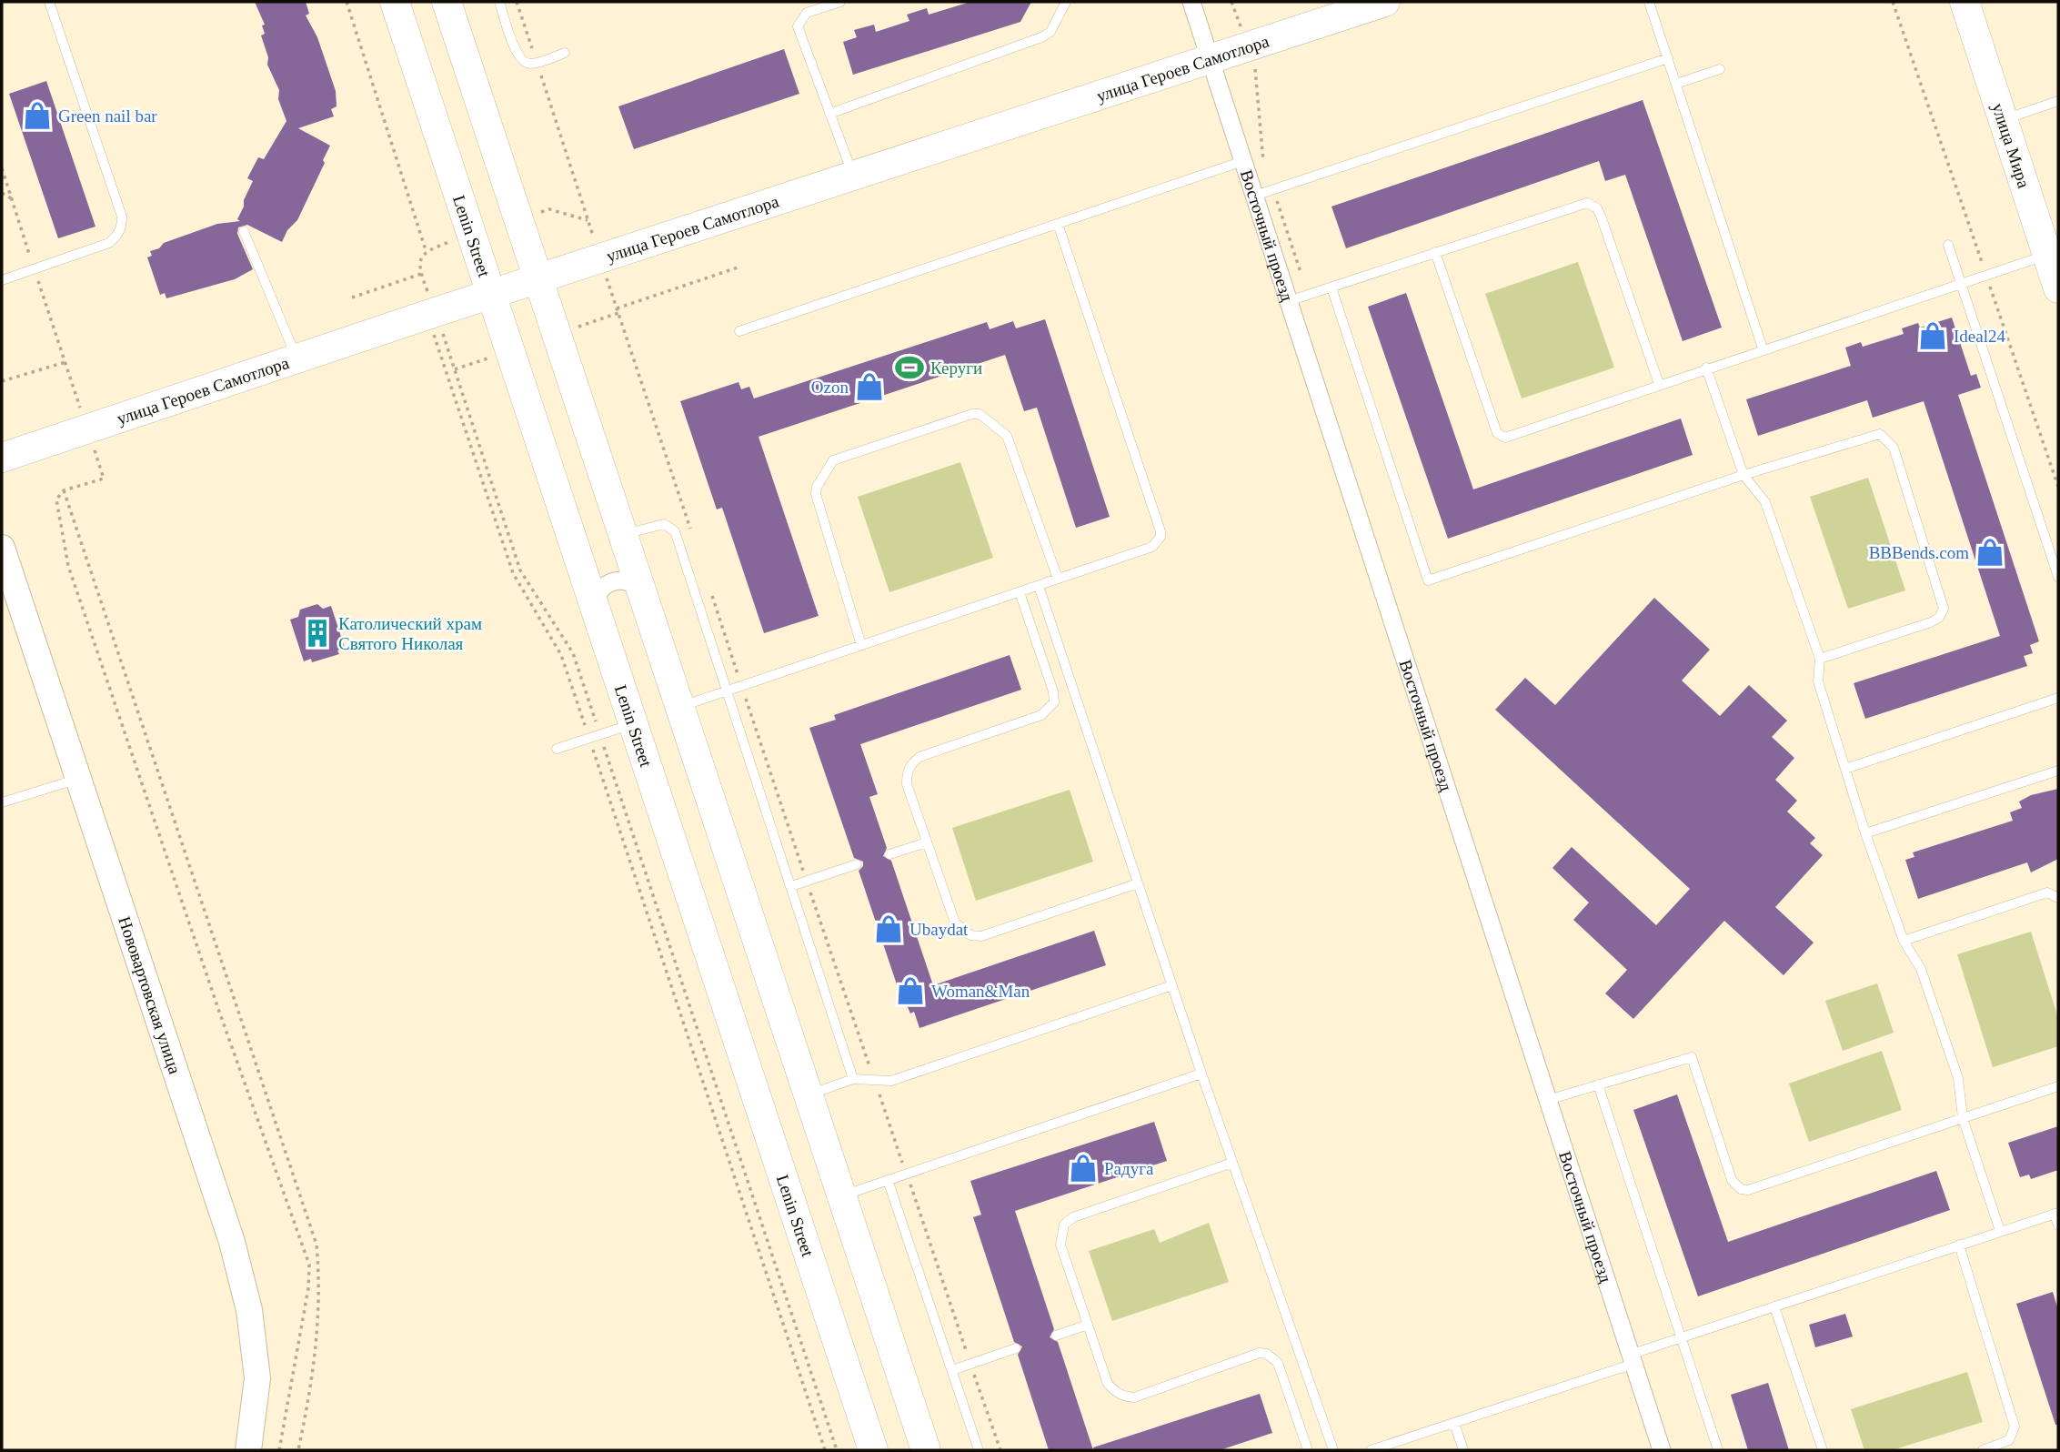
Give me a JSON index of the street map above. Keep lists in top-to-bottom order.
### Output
{
  "streets": {
    "main road": [
      "улица Героев Самотлора",
      "улица Мира",
      "Lenin Street",
      "Нововартовская улица"
    ],
    "street": ["Восточный проезд"]
  },
  "crossings": [
    ["улица Героев Самотлора", "Lenin Street"],
    ["улица Героев Самотлора", "Восточный проезд"]
  ],
  "places": {
    "shop": [
      "Green nail bar",
      "Ideal24",
      "Ozon",
      "BBBends.com",
      "Ubaydat",
      "Woman&Man",
      "Радуга"
    ],
    "sports": ["Керуги"],
    "building": ["Католический храм Святого Николая"]
  }
}
